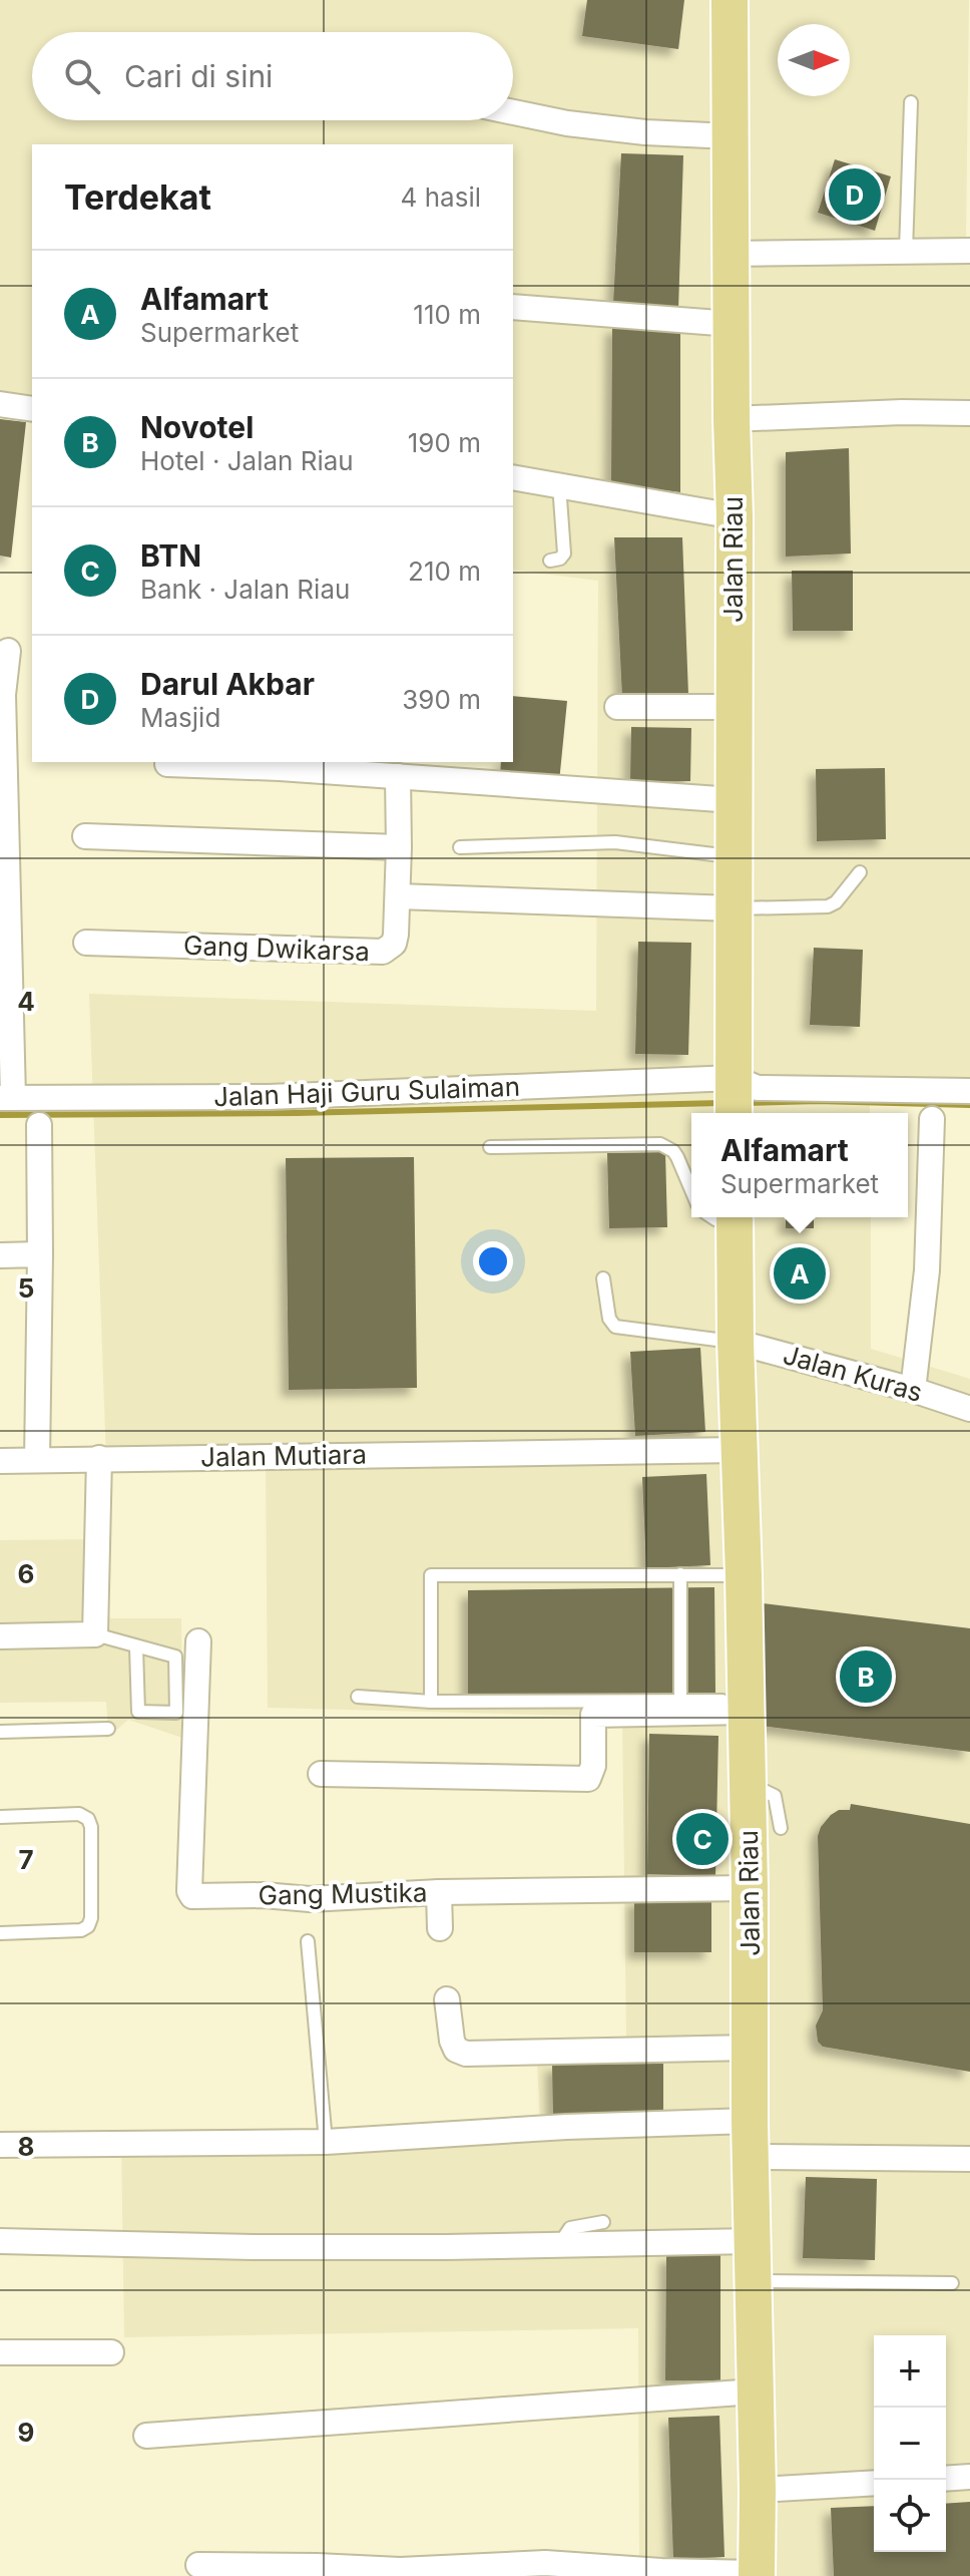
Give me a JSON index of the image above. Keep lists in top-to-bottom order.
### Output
{
  "streets": {
    "main road": ["Jalan Riau"],
    "street": [
      "Gang Dwikarsa",
      "Jalan Haji Guru Sulaiman",
      "Jalan Kuras",
      "Jalan Mutiara",
      "Gang Mustika"
    ]
  },
  "crossings": [
    ["Jalan Riau", "Jalan Haji Guru Sulaiman"],
    ["Jalan Riau", "Jalan Kuras"],
    ["Jalan Riau", "Jalan Mutiara"],
    ["Jalan Riau", "Gang Mustika"]
  ],
  "north": "right",
  "page": {
    "search": "Cari di sini",
    "heading": ["Terdekat", "4 hasil"],
    "pins": [
      "D",
      "A",
      "B",
      "C"
    ],
    "list": [
      {
        "mark": "A",
        "name": "Alfamart",
        "note": "Supermarket",
        "value": "110 m"
      },
      {
        "mark": "B",
        "name": "Novotel",
        "note": "Hotel · Jalan Riau",
        "value": "190 m"
      },
      {
        "mark": "C",
        "name": "BTN",
        "note": "Bank · Jalan Riau",
        "value": "210 m"
      },
      {
        "mark": "D",
        "name": "Darul Akbar",
        "note": "Masjid",
        "value": "390 m"
      }
    ],
    "popup": ["Alfamart", "Supermarket"],
    "map_buttons": ["+", "−"]
  },
  "grid": {
    "rows": [
      "4",
      "5",
      "6",
      "7",
      "8",
      "9"
    ]
  }
}
